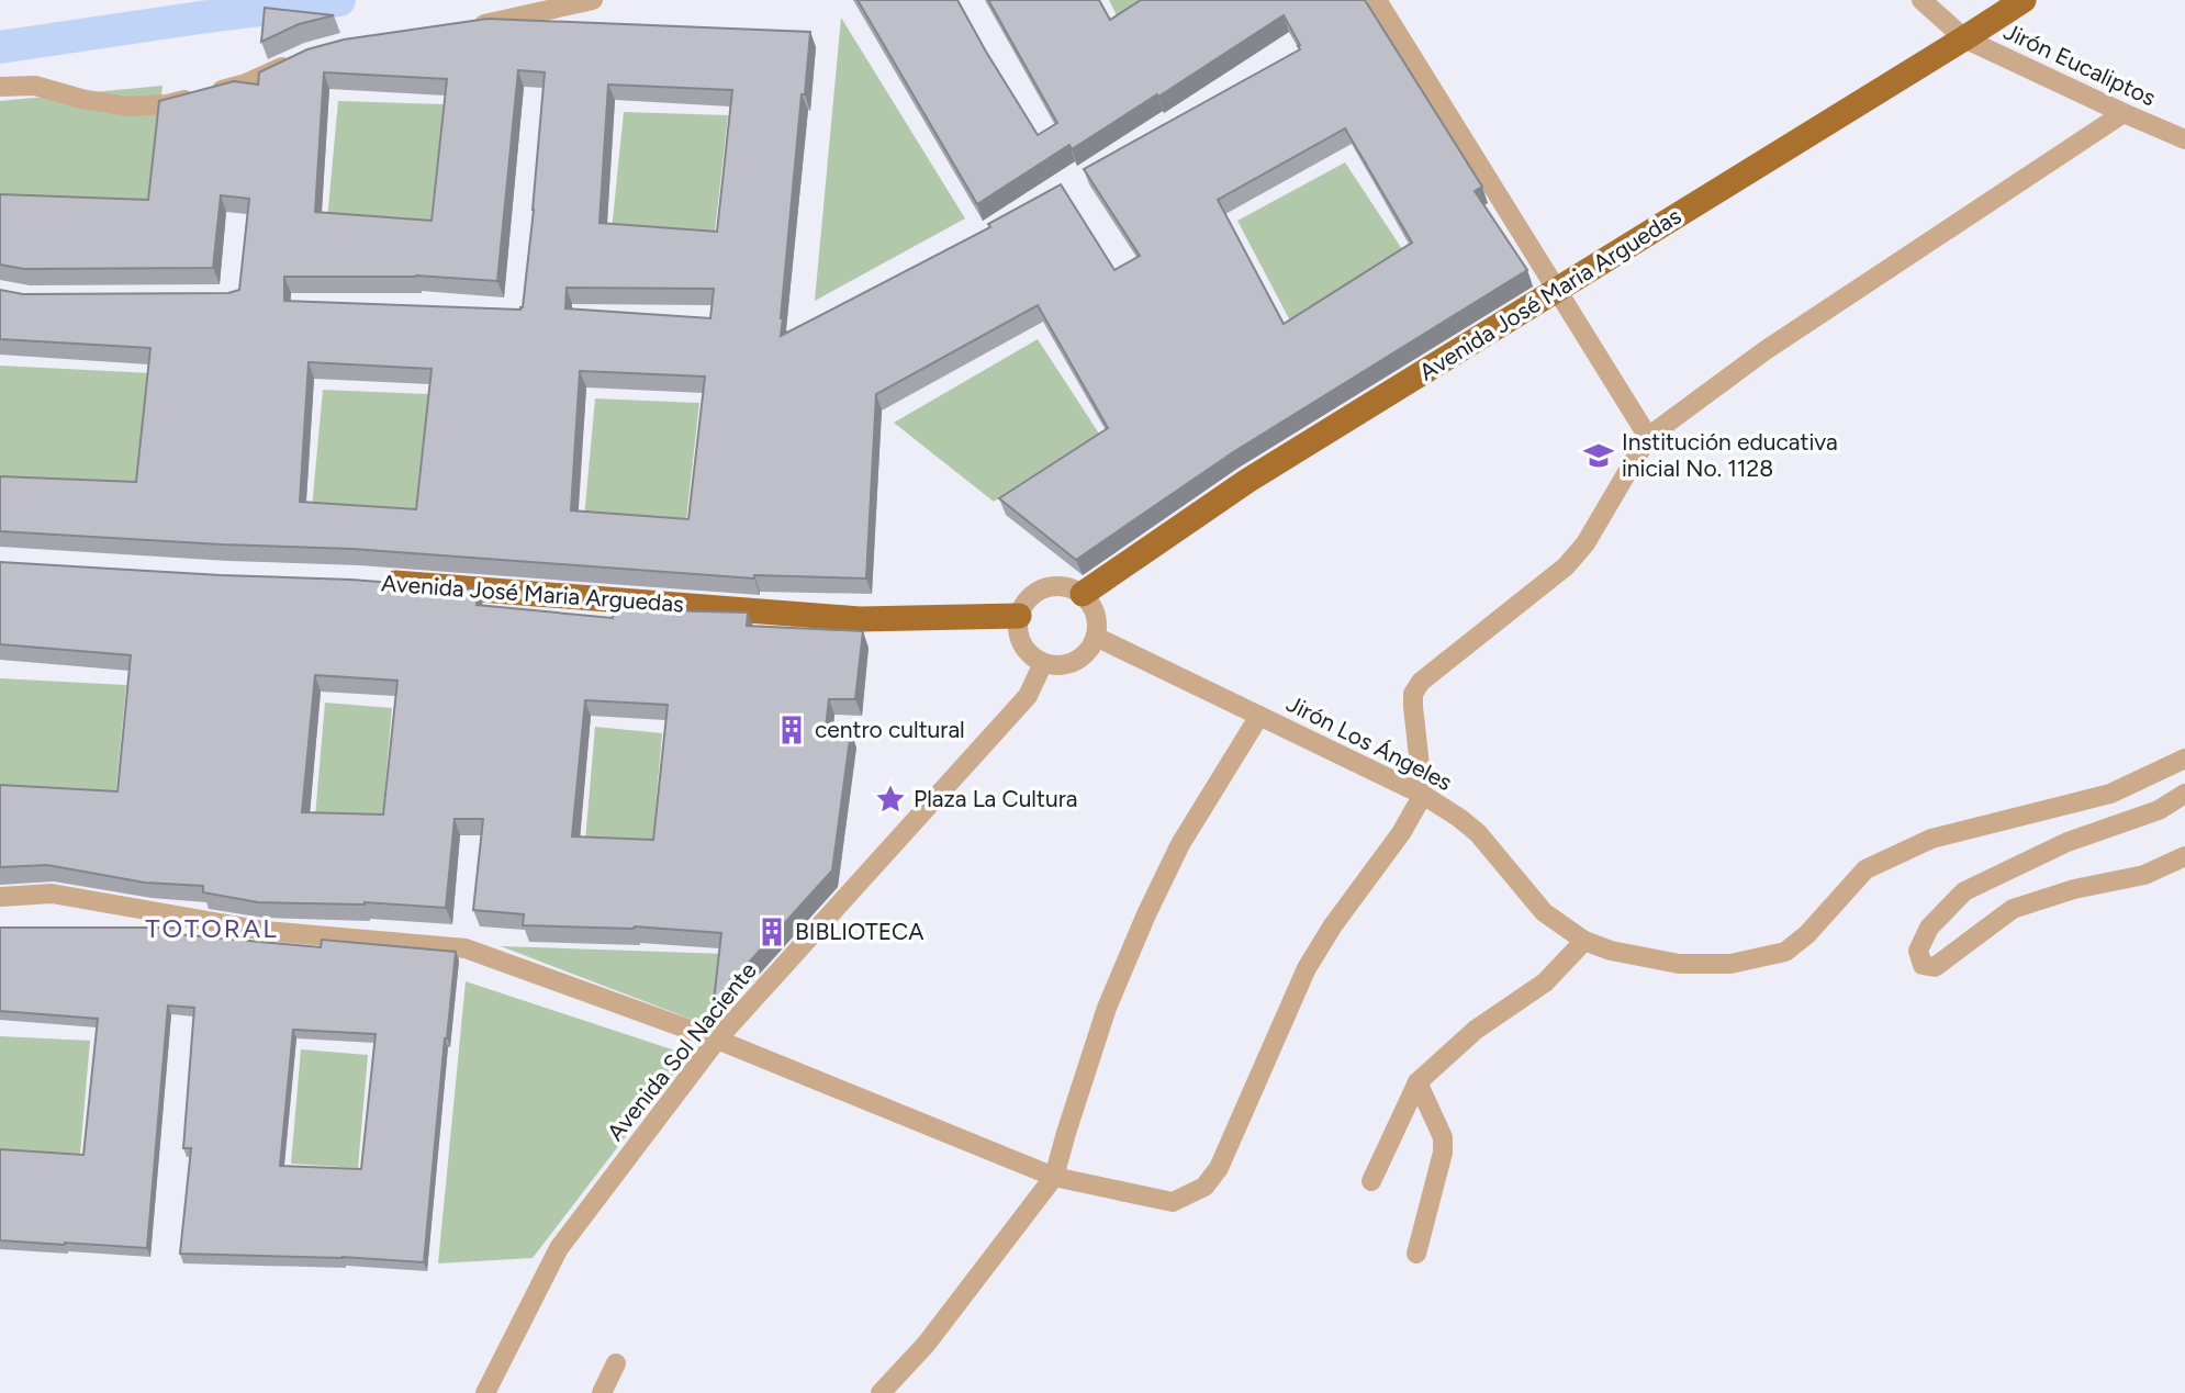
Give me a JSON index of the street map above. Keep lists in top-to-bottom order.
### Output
{
  "streets": {
    "main road": ["Avenida José Maria Arguedas"],
    "street": ["Jirón Eucaliptos", "Jirón Los Ángeles", "Avenida Sol Naciente"]
  },
  "crossings": [
    ["Jirón Eucaliptos", "Avenida José Maria Arguedas"],
    ["Avenida José Maria Arguedas", "Jirón Los Ángeles"],
    ["Avenida José Maria Arguedas", "Avenida Sol Naciente"],
    ["Jirón Los Ángeles", "Avenida Sol Naciente"]
  ],
  "districts": ["TOTORAL"],
  "places": {
    "school or university": ["Institución educativa inicial No. 1128"],
    "building": ["centro cultural", "BIBLIOTECA"],
    "place": ["Plaza La Cultura"]
  }
}
